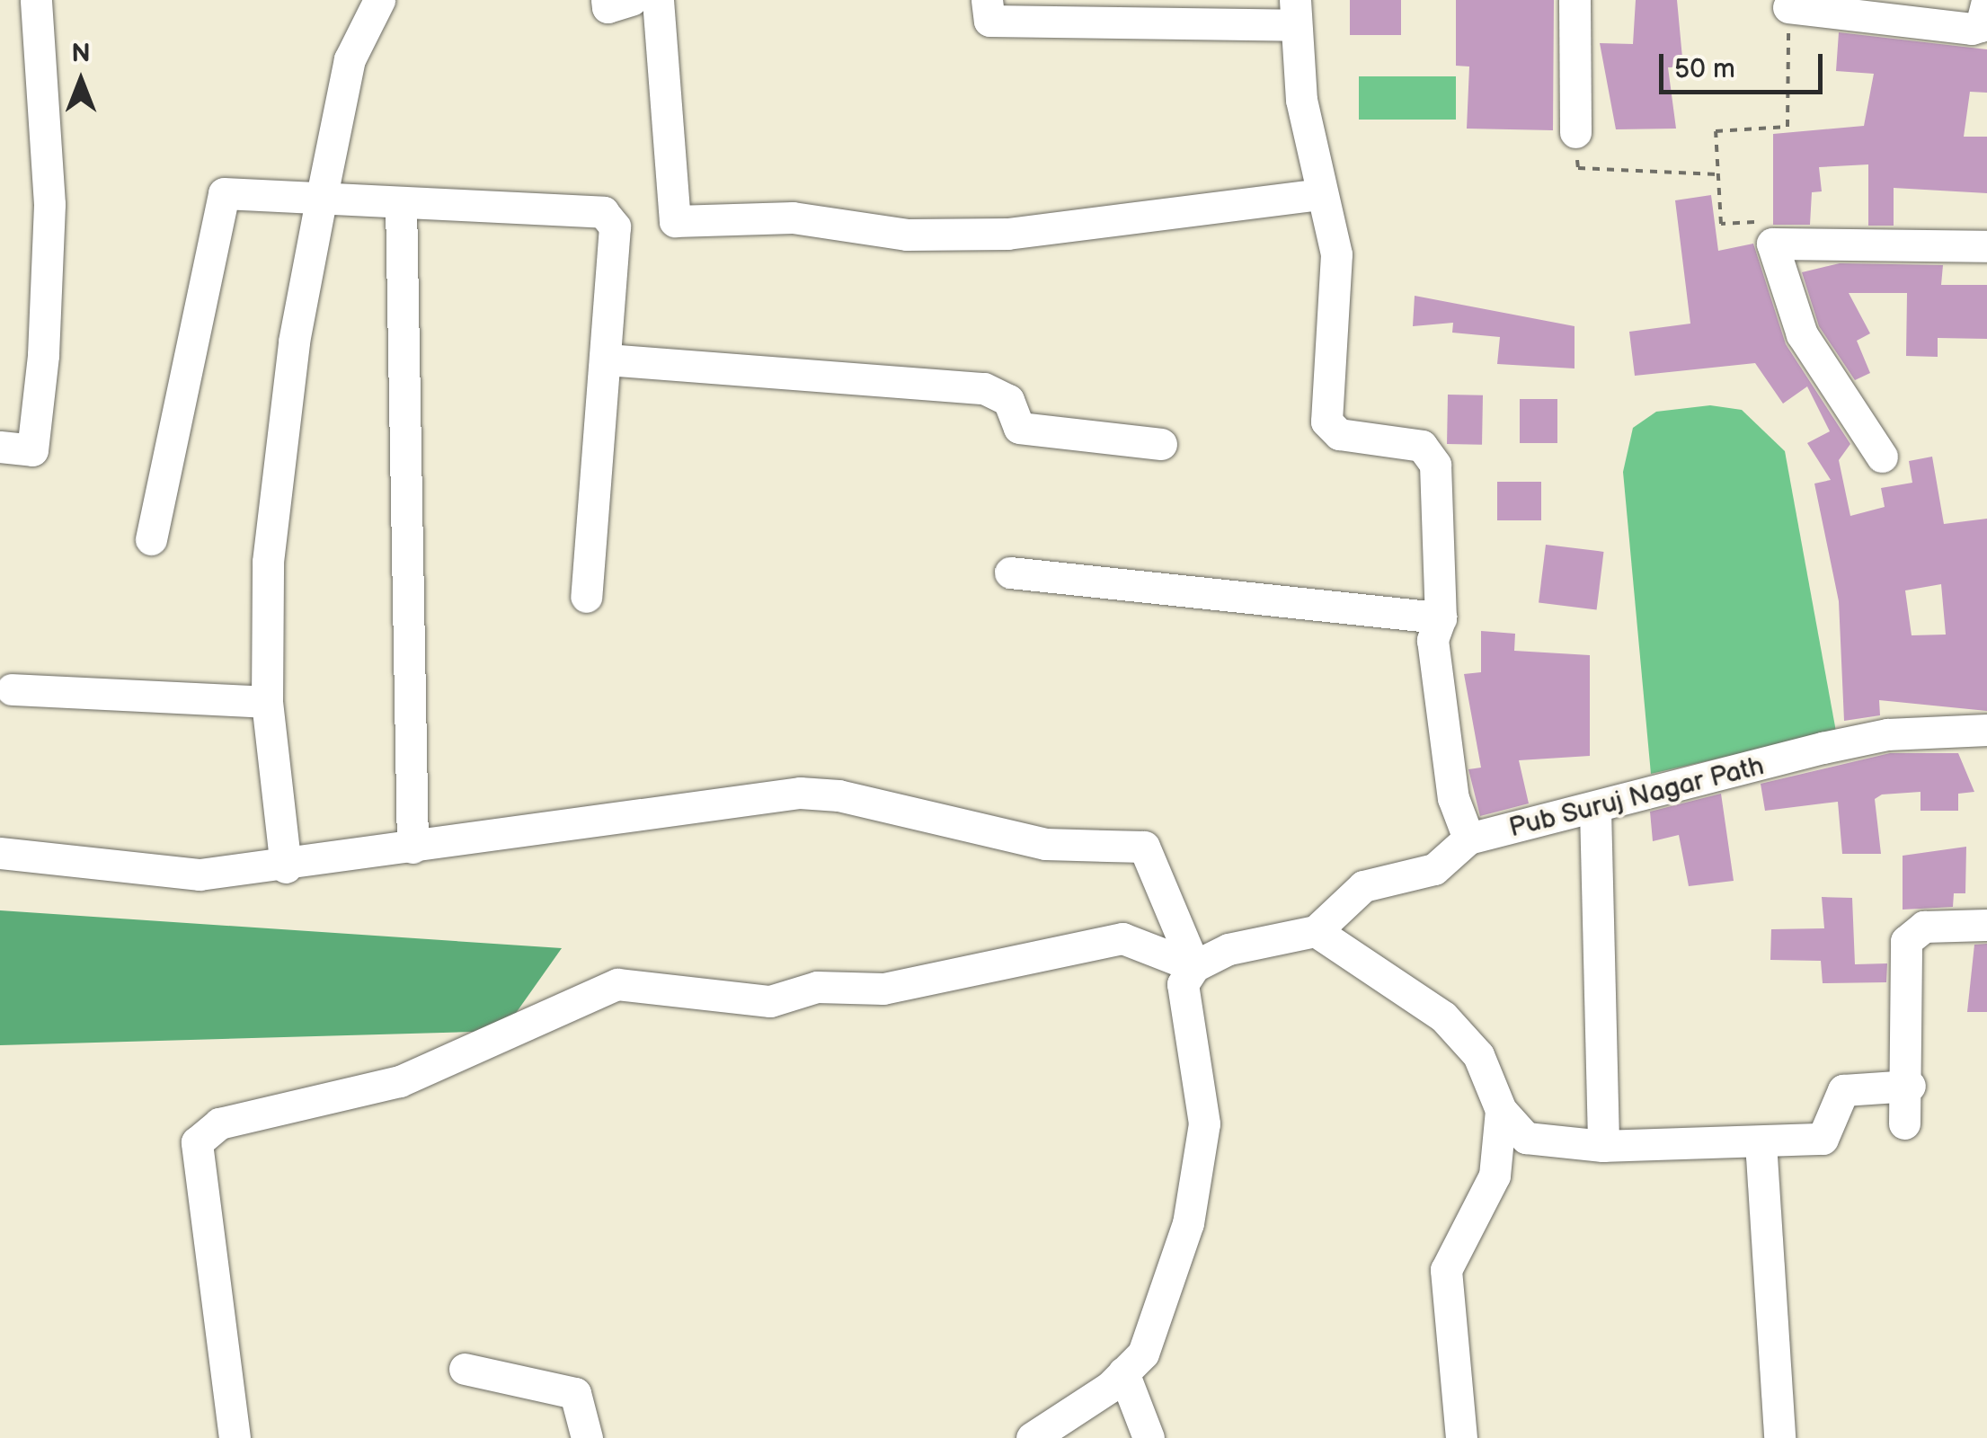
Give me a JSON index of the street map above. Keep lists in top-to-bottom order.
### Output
{
  "streets": {
    "street": ["Pub Suruj Nagar Path"]
  },
  "scale_bar": "50 m",
  "north": "top"
}
